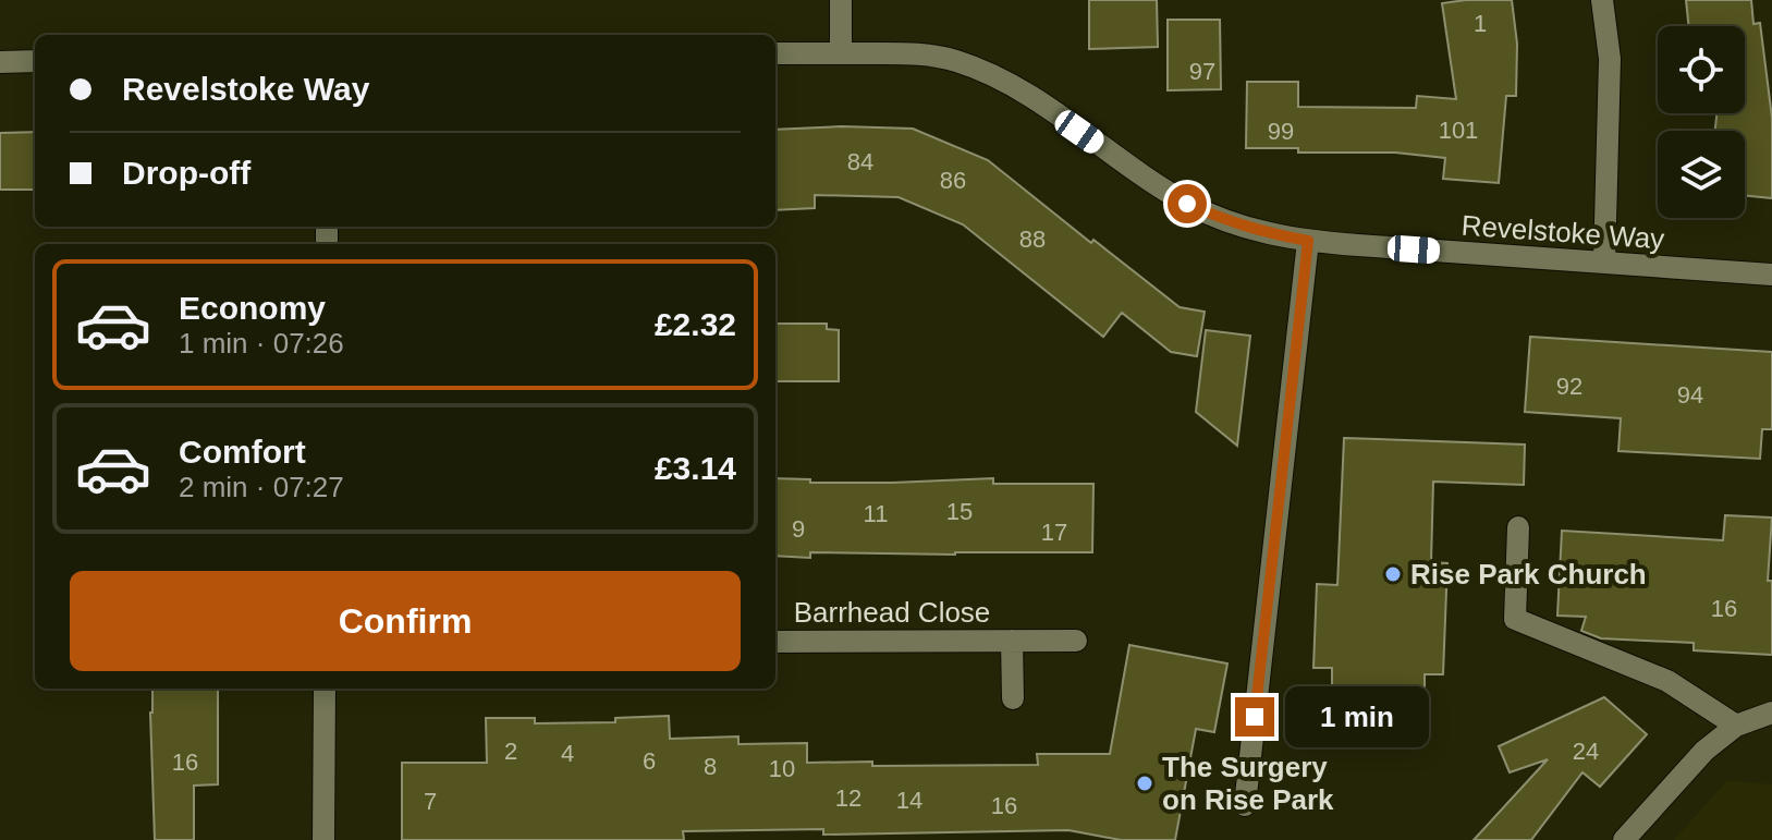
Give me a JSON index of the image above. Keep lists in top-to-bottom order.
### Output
{
  "streets": {
    "street": ["Revelstoke Way", "Barrhead Close"]
  },
  "places": ["Rise Park Church", "The Surgery on Rise Park"],
  "house_numbers": [
    "1",
    "97",
    "101",
    "99",
    "84",
    "86",
    "88",
    "92",
    "94",
    "15",
    "11",
    "9",
    "17",
    "16",
    "2",
    "24",
    "4",
    "6",
    "16",
    "8",
    "10",
    "12",
    "14",
    "7",
    "16"
  ],
  "page": {
    "banner": ["Revelstoke Way", "Drop-off"],
    "list": [
      {
        "name": "Economy",
        "note": "1 min · 07:26",
        "value": "£2.32"
      },
      {
        "name": "Comfort",
        "note": "2 min · 07:27",
        "value": "£3.14"
      }
    ],
    "buttons": "Confirm",
    "bubble": "1 min"
  }
}
